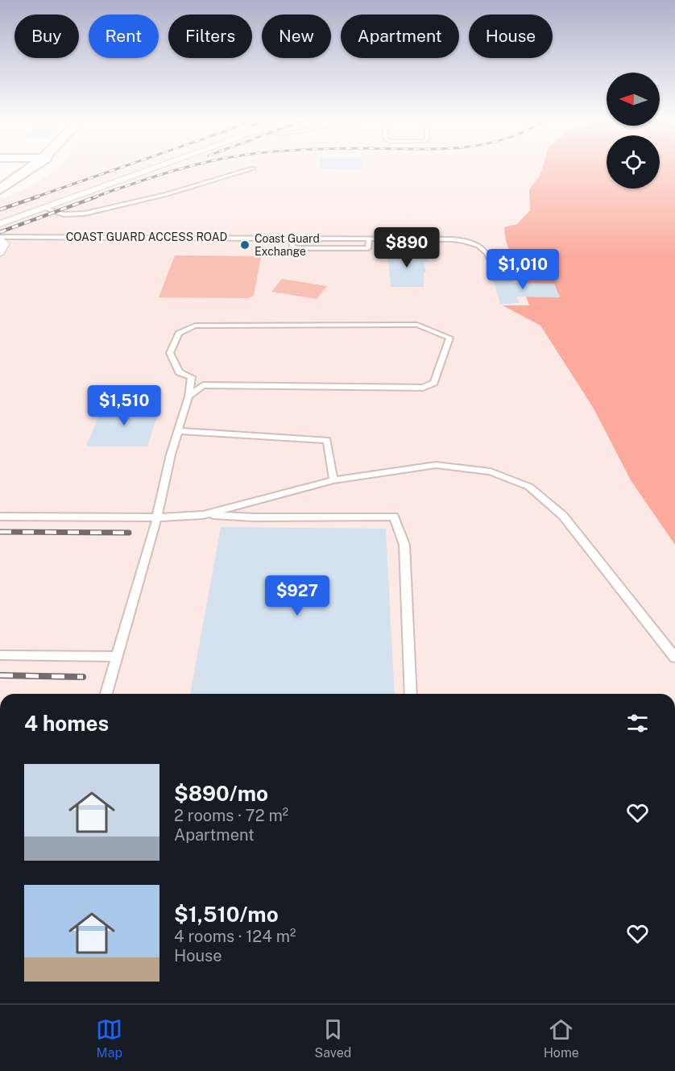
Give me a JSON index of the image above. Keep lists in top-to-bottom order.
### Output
{
  "streets": {
    "lane": ["COAST GUARD ACCESS ROAD"]
  },
  "places": ["Coast Guard Exchange"],
  "north": "left",
  "page": {
    "chip": [
      "Buy",
      "Rent",
      "Filters",
      "New",
      "Apartment",
      "House"
    ],
    "price": [
      "$890",
      "$1,010",
      "$1,510",
      "$927"
    ],
    "heading": "4 homes",
    "list": [
      {
        "name": "$890/mo",
        "note": "2 rooms · 72 m² · Apartment"
      },
      {
        "name": "$1,510/mo",
        "note": "4 rooms · 124 m² · House"
      }
    ],
    "tabs": ["Map", "Saved", "Home"]
  }
}
